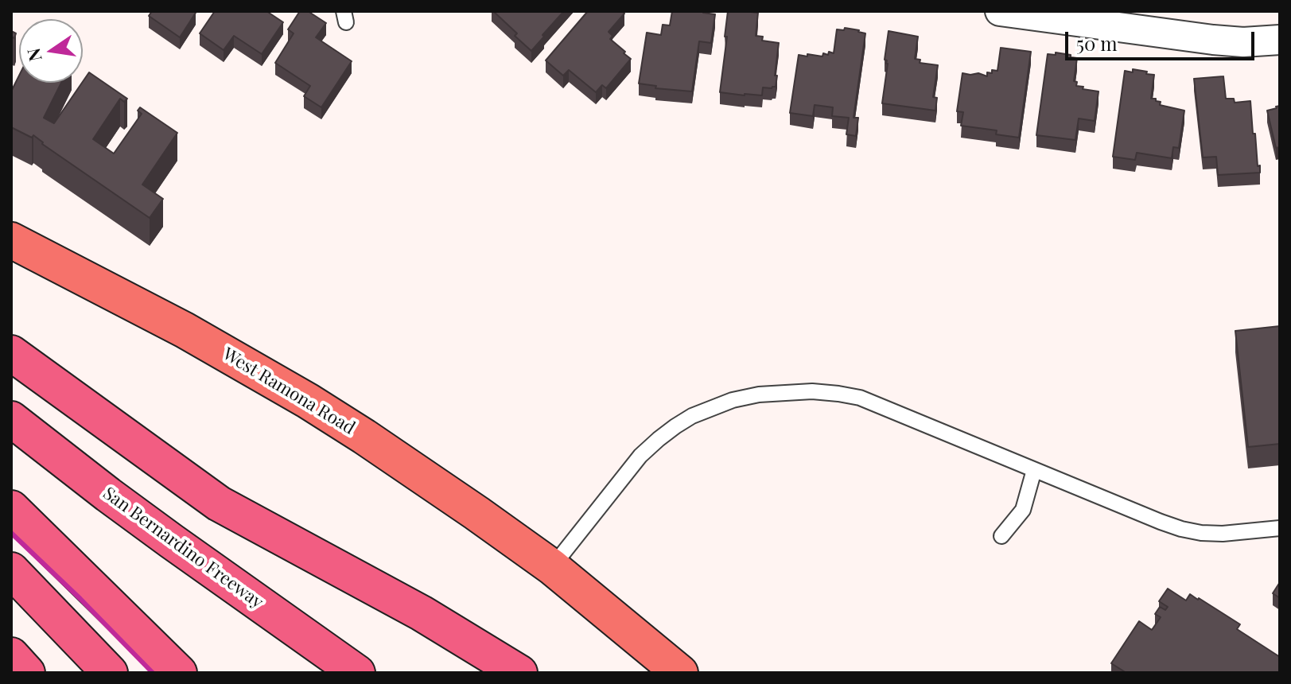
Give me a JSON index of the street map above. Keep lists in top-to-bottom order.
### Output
{
  "streets": {
    "highway": ["San Bernardino Freeway"],
    "main road": ["West Ramona Road"]
  },
  "scale_bar": "50 m",
  "north": "left"
}
